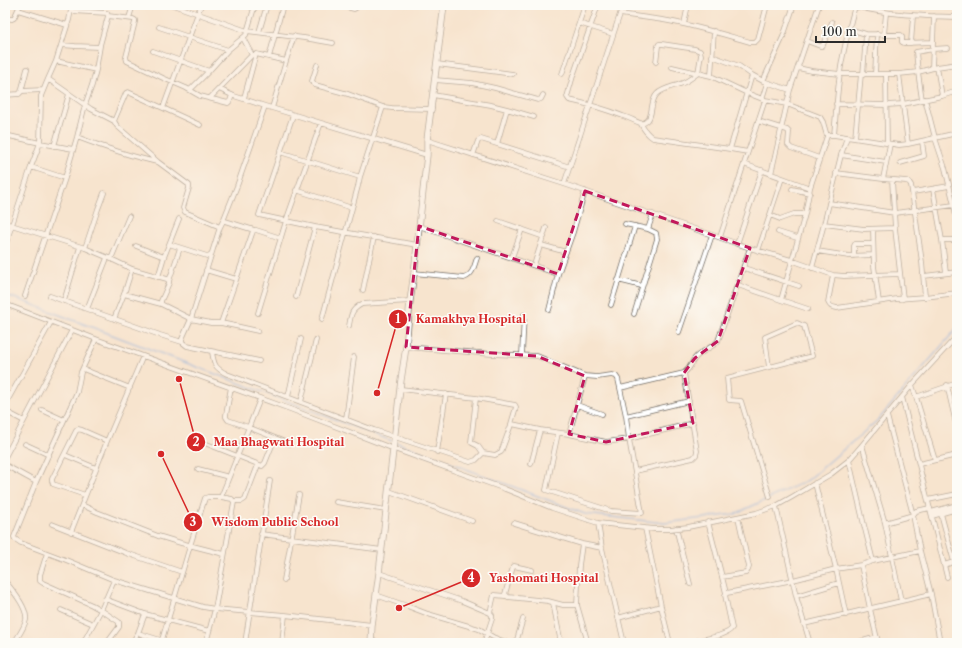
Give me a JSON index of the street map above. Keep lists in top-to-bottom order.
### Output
{
  "places": [
    "Maa Bhagwati Hospital",
    "Kamakhya Hospital",
    "Wisdom Public School",
    "Yashomati Hospital"
  ],
  "scale_bar": "100 m"
}
